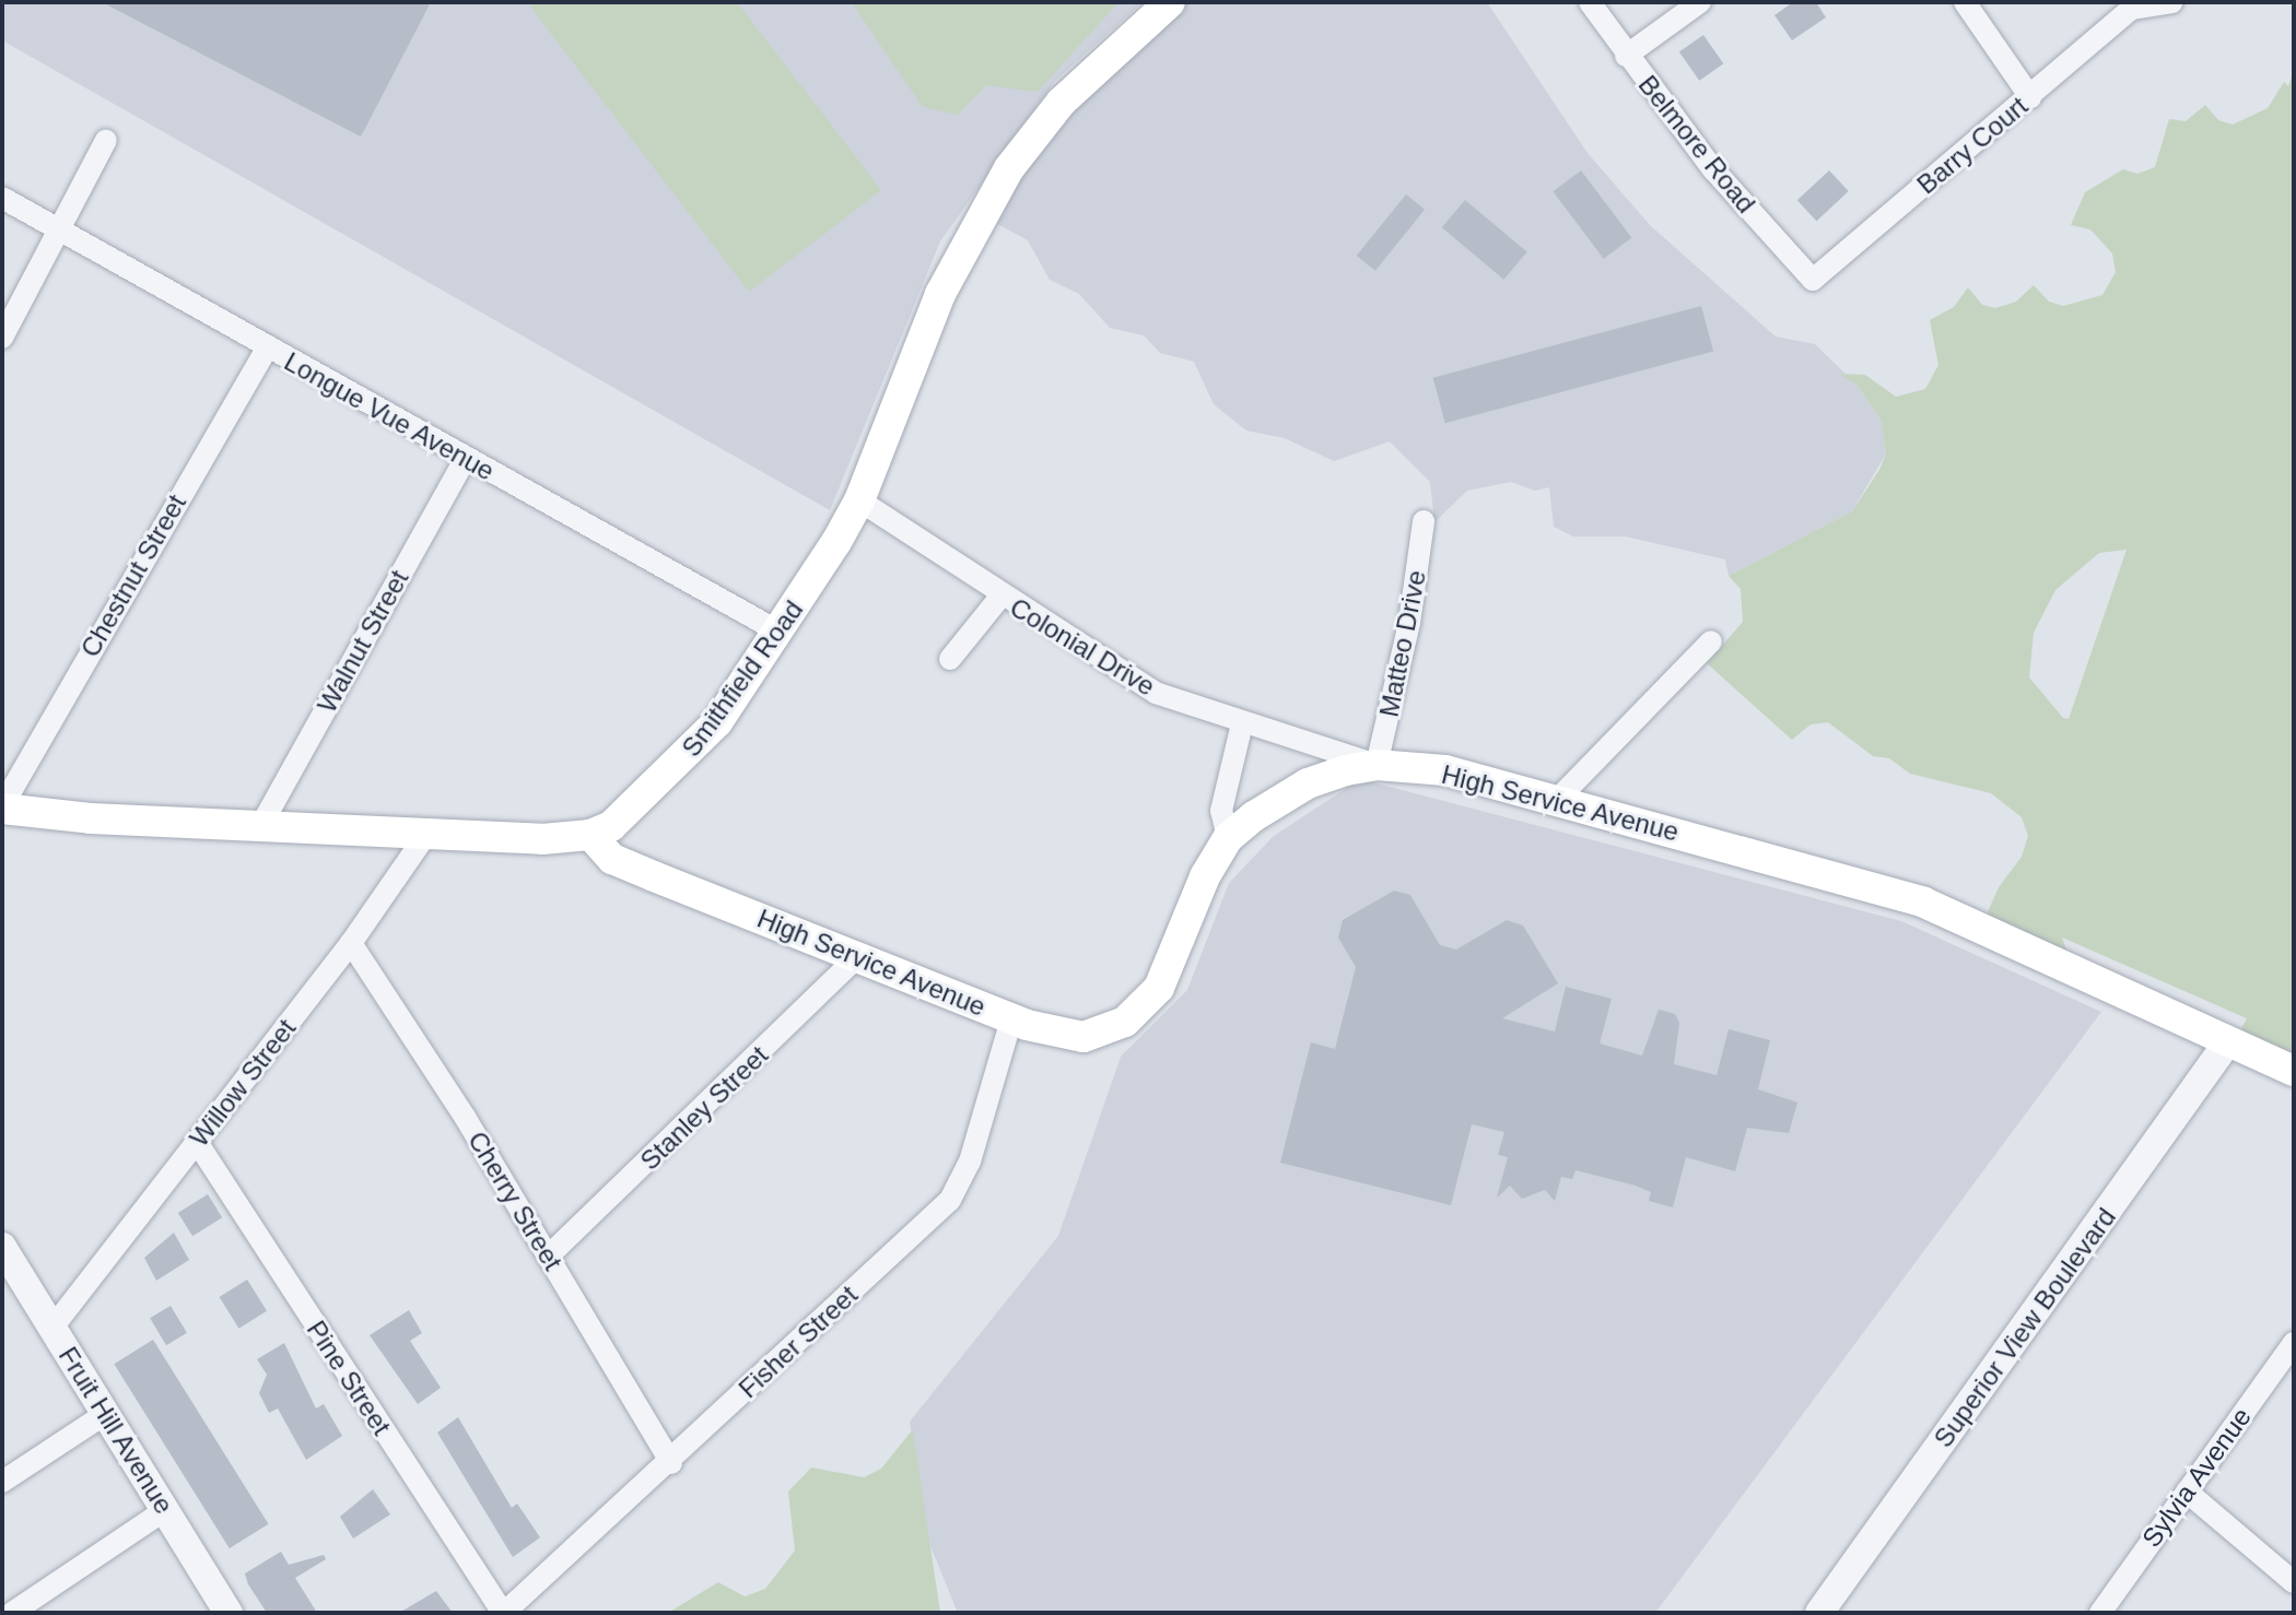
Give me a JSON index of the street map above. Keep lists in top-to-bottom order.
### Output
{
  "streets": {
    "main road": ["Smithfield Road", "High Service Avenue"],
    "street": [
      "Belmore Road",
      "Barry Court",
      "Longue Vue Avenue",
      "Chestnut Street",
      "Walnut Street",
      "Matteo Drive",
      "Colonial Drive",
      "Willow Street",
      "Stanley Street",
      "Cherry Street",
      "Superior View Boulevard",
      "Fisher Street",
      "Pine Street",
      "Fruit Hill Avenue",
      "Sylvia Avenue"
    ]
  },
  "crossings": [
    ["Belmore Road", "Barry Court"],
    ["Longue Vue Avenue", "Chestnut Street"],
    ["Longue Vue Avenue", "Walnut Street"],
    ["Longue Vue Avenue", "Smithfield Road"],
    ["Chestnut Street", "Smithfield Road"],
    ["Walnut Street", "Smithfield Road"],
    ["Matteo Drive", "Colonial Drive"],
    ["Matteo Drive", "High Service Avenue"],
    ["Colonial Drive", "Smithfield Road"],
    ["Colonial Drive", "High Service Avenue"],
    ["Smithfield Road", "High Service Avenue"],
    ["Smithfield Road", "Willow Street"],
    ["High Service Avenue", "Stanley Street"],
    ["High Service Avenue", "Superior View Boulevard"],
    ["High Service Avenue", "Fisher Street"],
    ["Willow Street", "Cherry Street"],
    ["Willow Street", "Pine Street"],
    ["Willow Street", "Fruit Hill Avenue"],
    ["Stanley Street", "Cherry Street"],
    ["Cherry Street", "Fisher Street"],
    ["Fisher Street", "Pine Street"]
  ]
}
